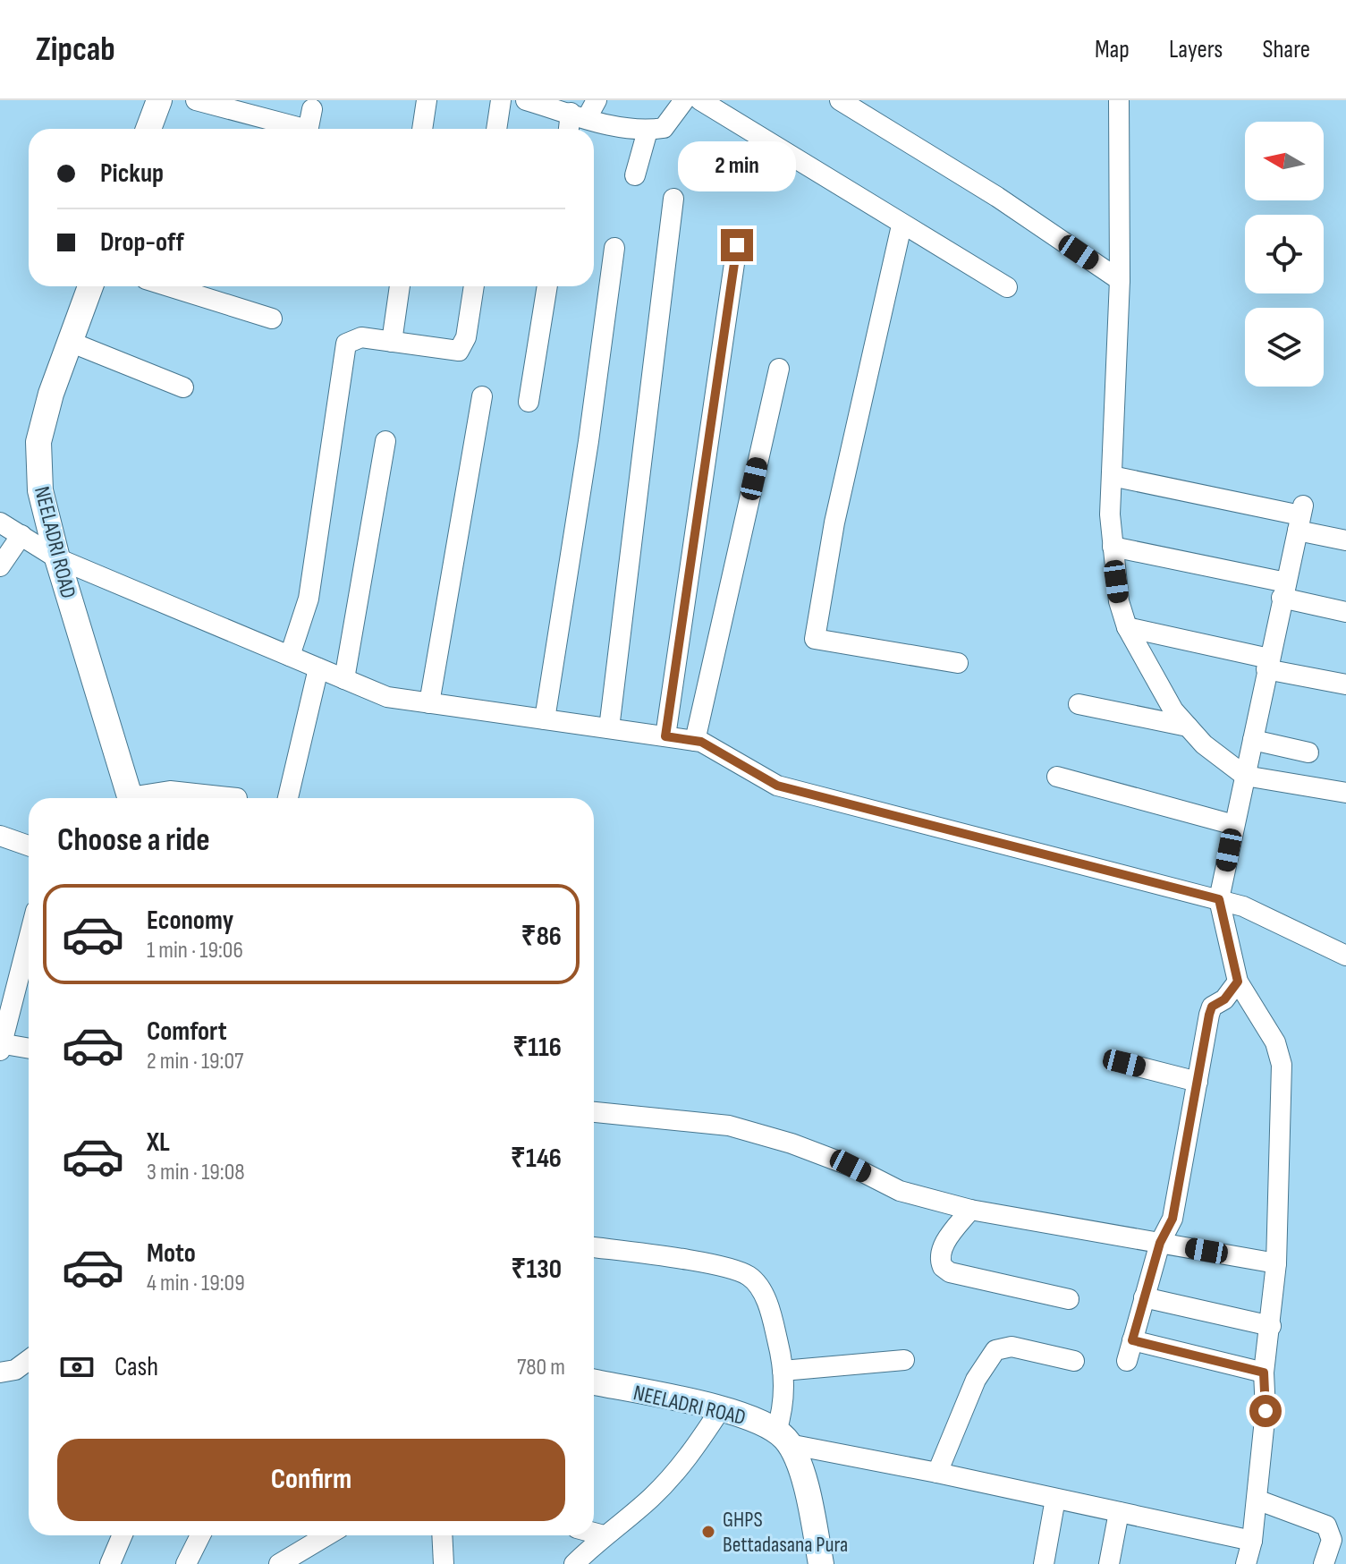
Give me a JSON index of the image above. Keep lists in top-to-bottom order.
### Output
{
  "streets": {
    "main road": ["NEELADRI ROAD"]
  },
  "places": ["GHPS Bettadasana Pura"],
  "north": "left",
  "page": {
    "header": "Zipcab",
    "nav": ["Map", "Layers", "Share"],
    "banner": ["Pickup", "Drop-off"],
    "bubble": "2 min",
    "heading": "Choose a ride",
    "list": [
      {
        "name": "Economy",
        "note": "1 min · 19:06",
        "value": "₹86"
      },
      {
        "name": "Comfort",
        "note": "2 min · 19:07",
        "value": "₹116"
      },
      {
        "name": "XL",
        "note": "3 min · 19:08",
        "value": "₹146"
      },
      {
        "name": "Moto",
        "note": "4 min · 19:09",
        "value": "₹130"
      }
    ],
    "pay": ["Cash", "780 m"],
    "buttons": "Confirm"
  }
}
